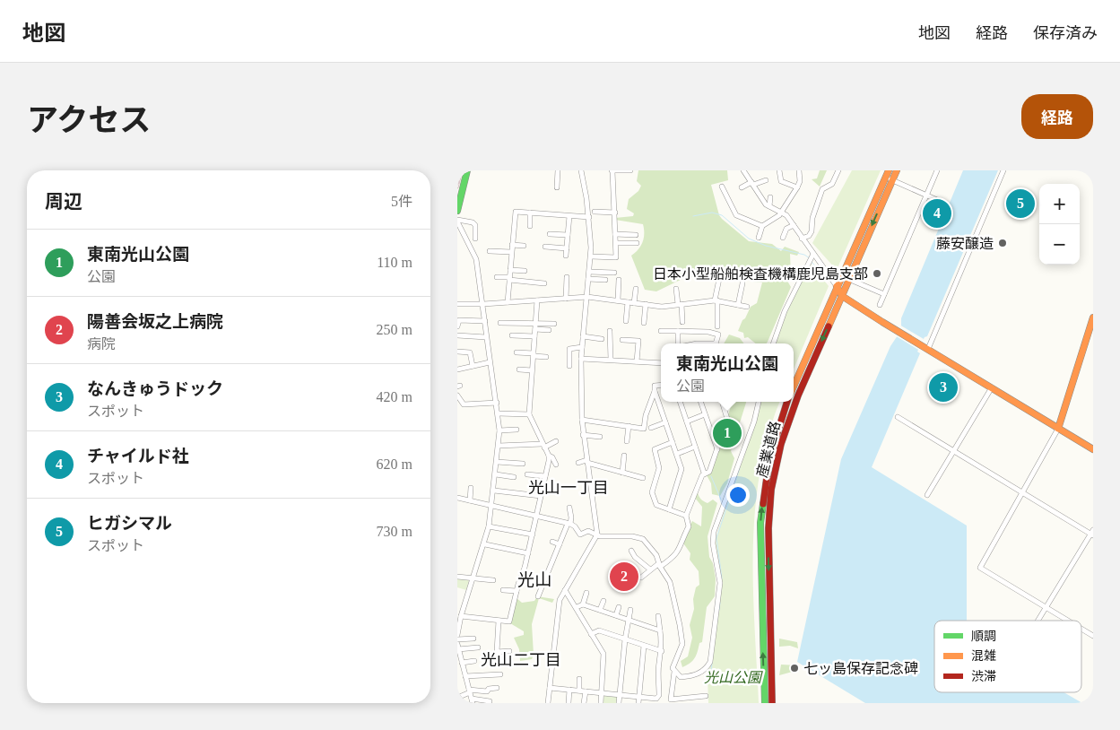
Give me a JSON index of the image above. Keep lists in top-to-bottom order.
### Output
{
  "streets": {
    "main road": ["産業道路"]
  },
  "districts": ["光山一丁目", "光山", "光山二丁目"],
  "parks": ["光山公園"],
  "places": ["藤安醸造", "日本小型船舶検査機構鹿児島支部", "七ッ島保存記念碑"],
  "legend": ["順調", "混雑", "渋滞"],
  "page": {
    "header": "地図",
    "nav": ["地図", "経路", "保存済み"],
    "title": "アクセス",
    "buttons": "経路",
    "heading": ["周辺", "5件"],
    "map_buttons": ["+", "−"],
    "pins": [
      "5",
      "4",
      "3",
      "1",
      "2"
    ],
    "list": [
      {
        "mark": "1",
        "name": "東南光山公園",
        "note": "公園",
        "value": "110 m"
      },
      {
        "mark": "2",
        "name": "陽善会坂之上病院",
        "note": "病院",
        "value": "250 m"
      },
      {
        "mark": "3",
        "name": "なんきゅうドック",
        "note": "スポット",
        "value": "420 m"
      },
      {
        "mark": "4",
        "name": "チャイルド社",
        "note": "スポット",
        "value": "620 m"
      },
      {
        "mark": "5",
        "name": "ヒガシマル",
        "note": "スポット",
        "value": "730 m"
      }
    ],
    "popup": ["東南光山公園", "公園"]
  }
}
